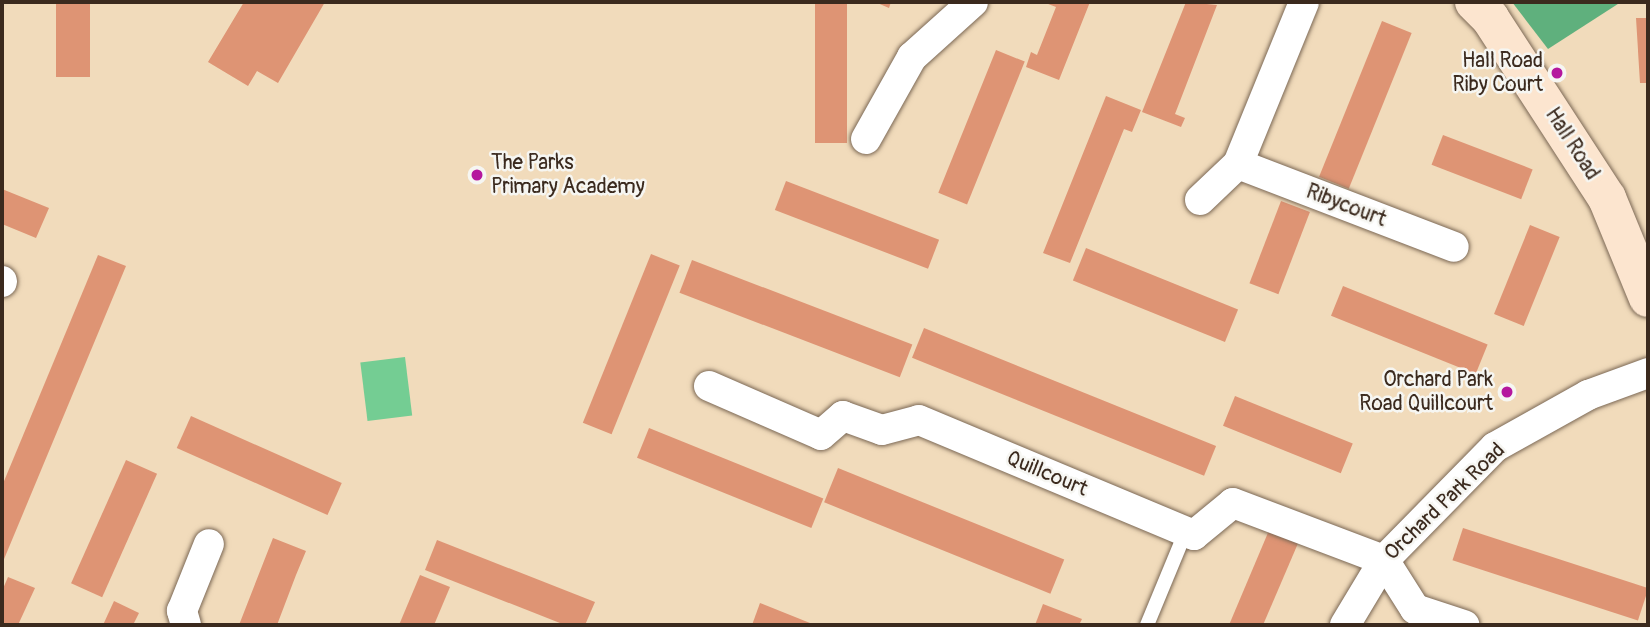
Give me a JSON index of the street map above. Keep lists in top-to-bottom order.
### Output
{
  "streets": {
    "street": [
      "Hall Road",
      "Ribycourt",
      "Quillcourt",
      "Orchard Park Road"
    ]
  },
  "places": ["Hall Road Riby Court", "The Parks Primary Academy", "Orchard Park Road Quillcourt"]
}
